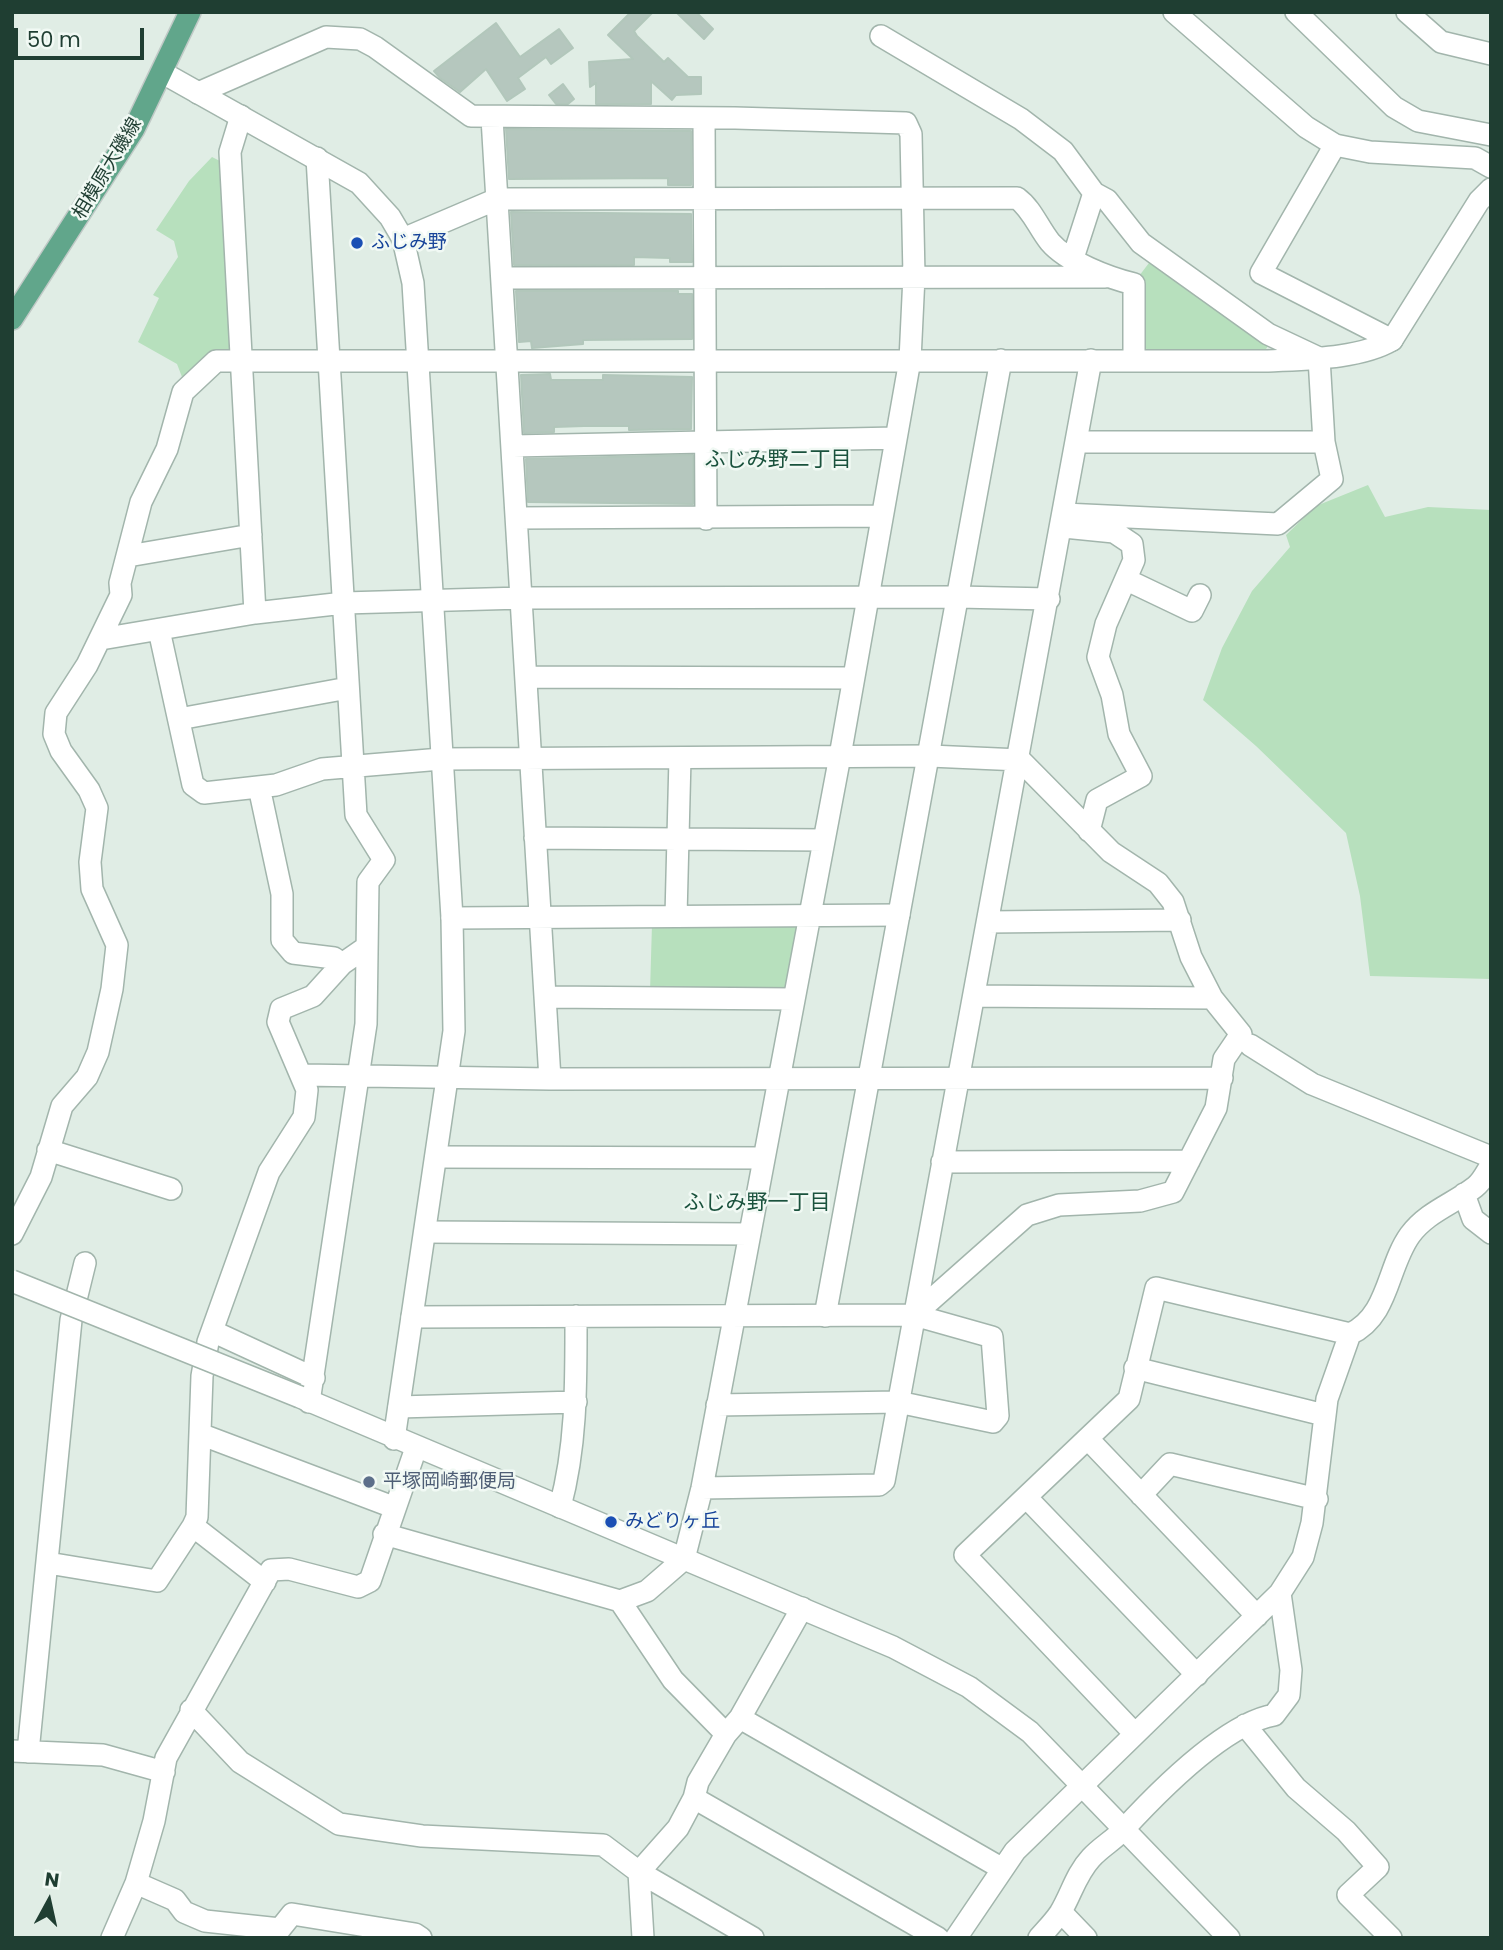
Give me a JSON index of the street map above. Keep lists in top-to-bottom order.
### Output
{
  "streets": {
    "main road": ["相模原大磯線"]
  },
  "districts": ["ふじみ野二丁目", "ふじみ野一丁目"],
  "places": ["ふじみ野", "平塚岡崎郵便局", "みどりヶ丘"],
  "scale_bar": "50 m",
  "north": "top"
}
